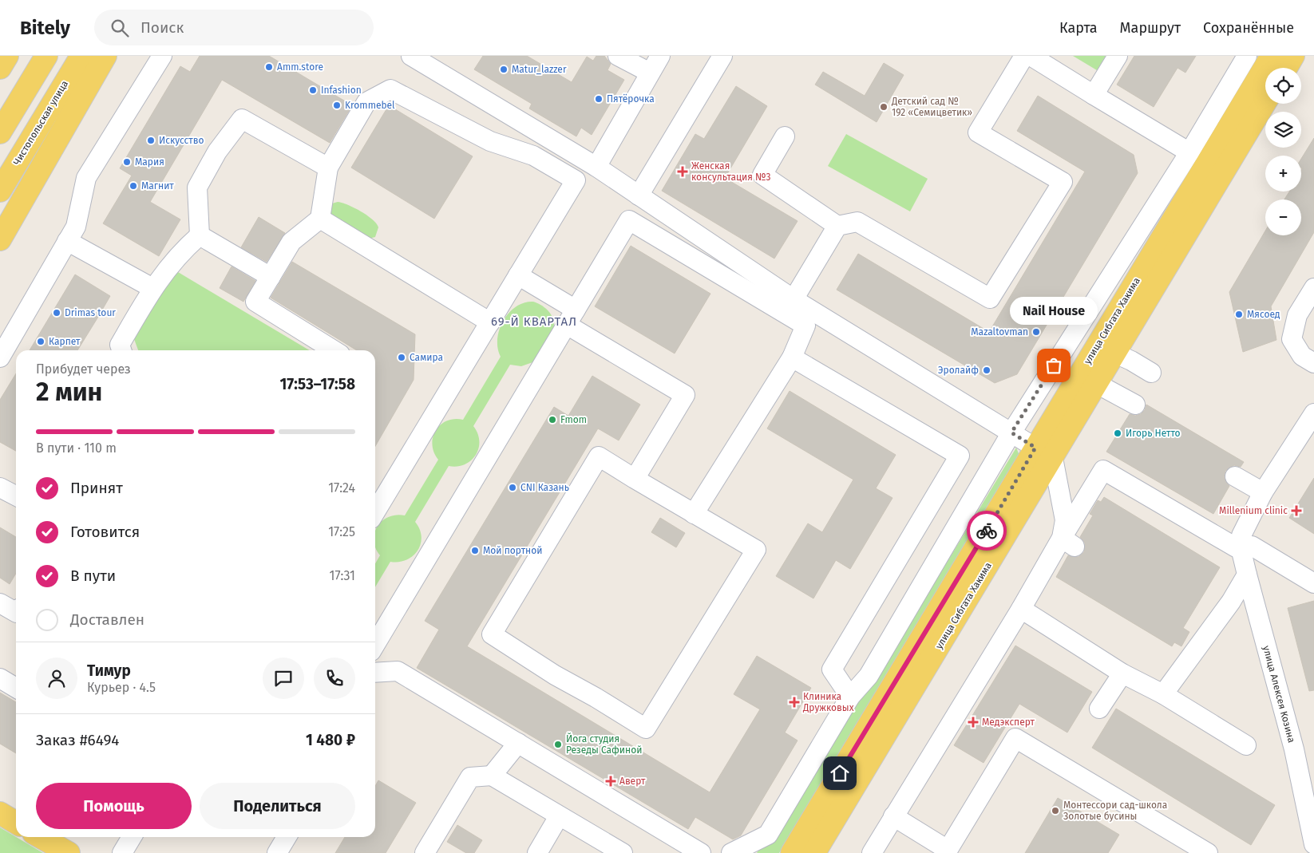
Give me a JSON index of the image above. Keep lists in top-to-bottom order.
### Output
{
  "streets": {
    "main road": ["Чистопольская улица", "улица Сибгата Хакима"],
    "lane": ["улица Алексея Козина"]
  },
  "districts": ["69-Й КВАРТАЛ"],
  "places": {
    "other": [
      "Amm.store",
      "Matur_lazzer",
      "Infashion",
      "Пятёрочка",
      "Krommebel",
      "Детский сад № 192 «Семицветик»",
      "Искусство",
      "Мария",
      "Магнит",
      "Drimas tour",
      "Мясоед",
      "Mazaltovman",
      "Карпет",
      "Самира",
      "Nail House",
      "Эролайф",
      "Fmom",
      "Игорь Нетто",
      "CNI Казань",
      "Мой портной",
      "Йога студия Резеды Сафиной",
      "Монтессори сад-школа Золотые бусины"
    ],
    "health": [
      "Женская консультация №3",
      "Millenium clinic",
      "Клиника Дружковых",
      "Медэксперт",
      "Аверт"
    ]
  },
  "page": {
    "header": "Bitely",
    "search": "Поиск",
    "nav": ["Карта", "Маршрут", "Сохранённые"],
    "map_buttons": ["+", "−"],
    "bubble": "Nail House",
    "heading": ["2 мин", "Прибудет через", "17:53–17:58"],
    "panel": [
      "Тимур",
      "Курьер · 4.5",
      "Заказ #6494",
      "1 480 ₽"
    ],
    "bar": "В пути · 110 m",
    "list": [
      ["Принят", "17:24"],
      ["Готовится", "17:25"],
      ["В пути", "17:31"],
      "Доставлен"
    ],
    "buttons": ["Помощь", "Поделиться"]
  }
}
